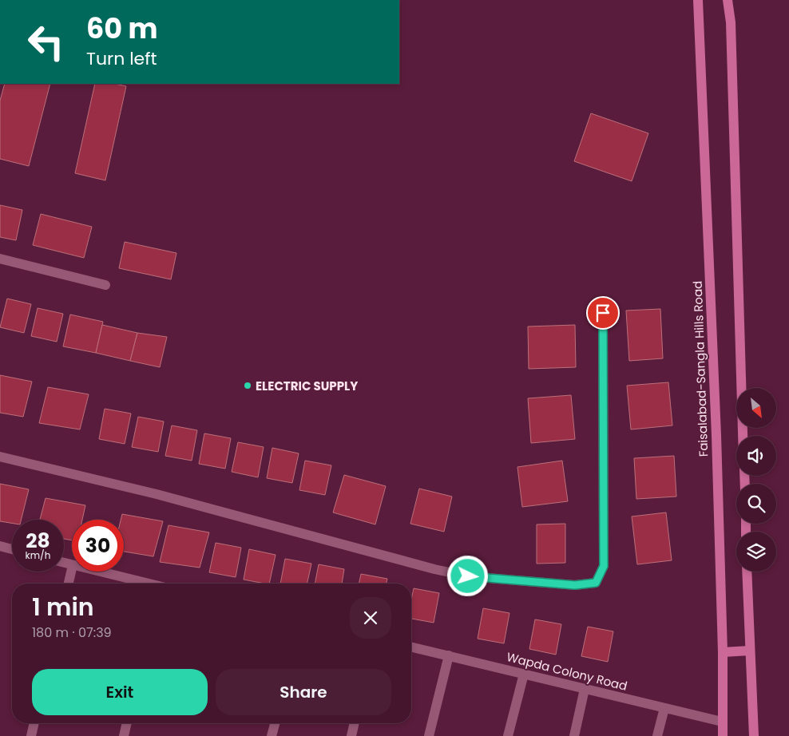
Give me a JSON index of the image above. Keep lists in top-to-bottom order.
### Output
{
  "streets": {
    "main road": ["Faisalabad-Sangla Hills Road"],
    "street": ["Wapda Colony Road"]
  },
  "crossings": [
    ["Faisalabad-Sangla Hills Road", "Wapda Colony Road"]
  ],
  "places": ["ELECTRIC SUPPLY"],
  "north": "bottom right",
  "page": {
    "turn": ["60 m", "Turn left"],
    "speed": "28 km/h",
    "limit": "30",
    "heading": ["1 min", "180 m · 07:39"],
    "buttons": ["Exit", "Share"]
  }
}
